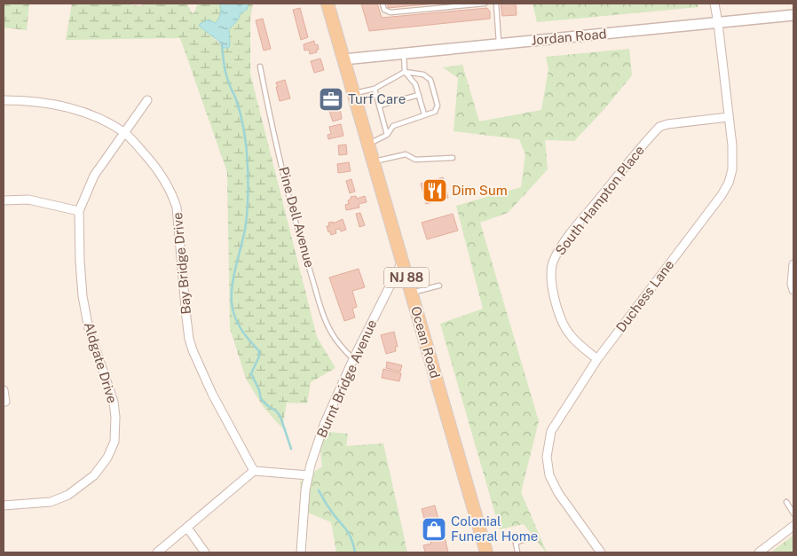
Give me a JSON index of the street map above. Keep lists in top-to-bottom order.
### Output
{
  "streets": {
    "main road": ["NJ 88", "Ocean Road"],
    "street": [
      "Jordan Road",
      "South Hampton Place",
      "Bay Bridge Drive",
      "Duchess Lane",
      "Aldgate Drive",
      "Burnt Bridge Avenue"
    ],
    "lane": ["Pine Dell Avenue"]
  },
  "crossings": [
    ["Jordan Road", "Duchess Lane"],
    ["Jordan Road", "Ocean Road"],
    ["South Hampton Place", "Duchess Lane"],
    ["Pine Dell Avenue", "Burnt Bridge Avenue"],
    ["Bay Bridge Drive", "Aldgate Drive"],
    ["Ocean Road", "Burnt Bridge Avenue"]
  ],
  "places": {
    "office": ["Turf Care"],
    "restaurant": ["Dim Sum"],
    "shop": ["Colonial Funeral Home"]
  }
}
